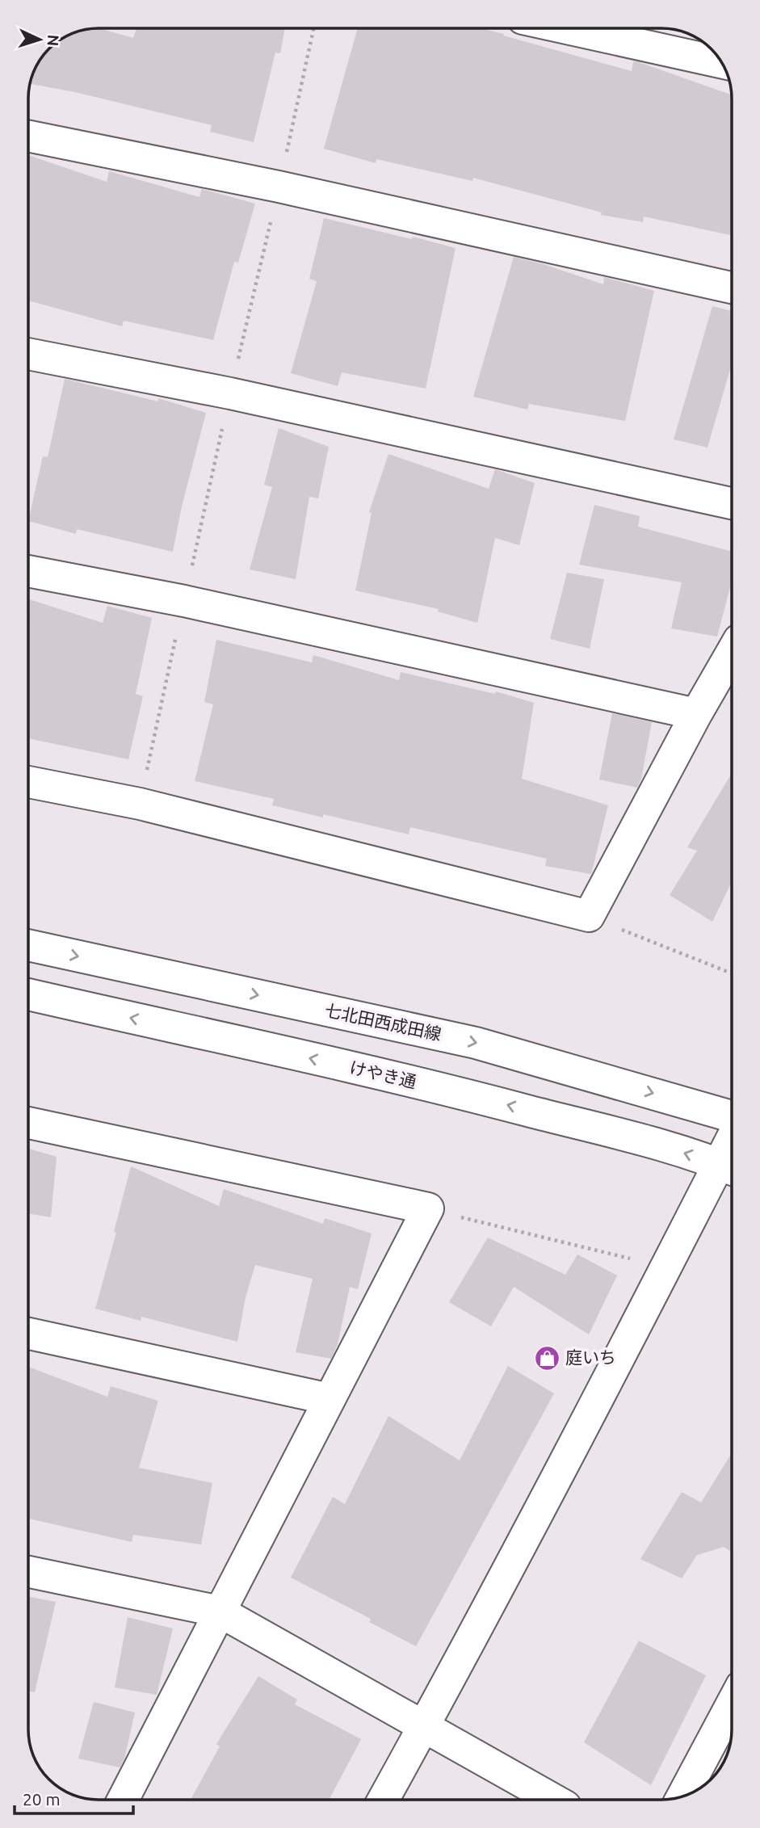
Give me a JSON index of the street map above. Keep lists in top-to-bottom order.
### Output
{
  "streets": {
    "street": ["七北田西成田線", "けやき通"]
  },
  "places": {
    "shop": ["庭いち"]
  },
  "scale_bar": "20 m",
  "north": "right"
}
